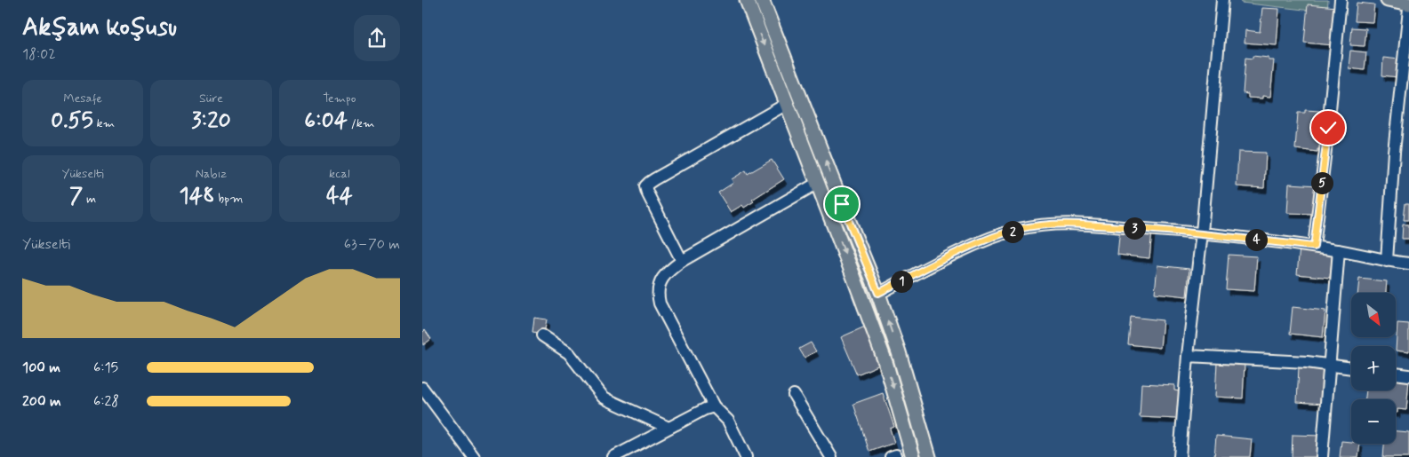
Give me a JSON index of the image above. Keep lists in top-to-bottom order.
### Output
{
  "north": "bottom right",
  "page": {
    "heading": ["Akşam koşusu", "18:02"],
    "stats": [
      ["Mesafe", "0.55 km"],
      ["Süre", "3:20"],
      ["Tempo", "6:04 /km"],
      ["Yükselti", "7 m"],
      ["Nabız", "148 bpm"],
      ["kcal", "44"]
    ],
    "pins": [
      "5",
      "3",
      "2",
      "4",
      "1"
    ],
    "chart": ["Yükselti", "63–70 m"],
    "map_buttons": ["+", "−"],
    "list": [
      {
        "name": "100 m",
        "note": "6:15"
      },
      {
        "name": "200 m",
        "note": "6:28"
      }
    ]
  }
}
